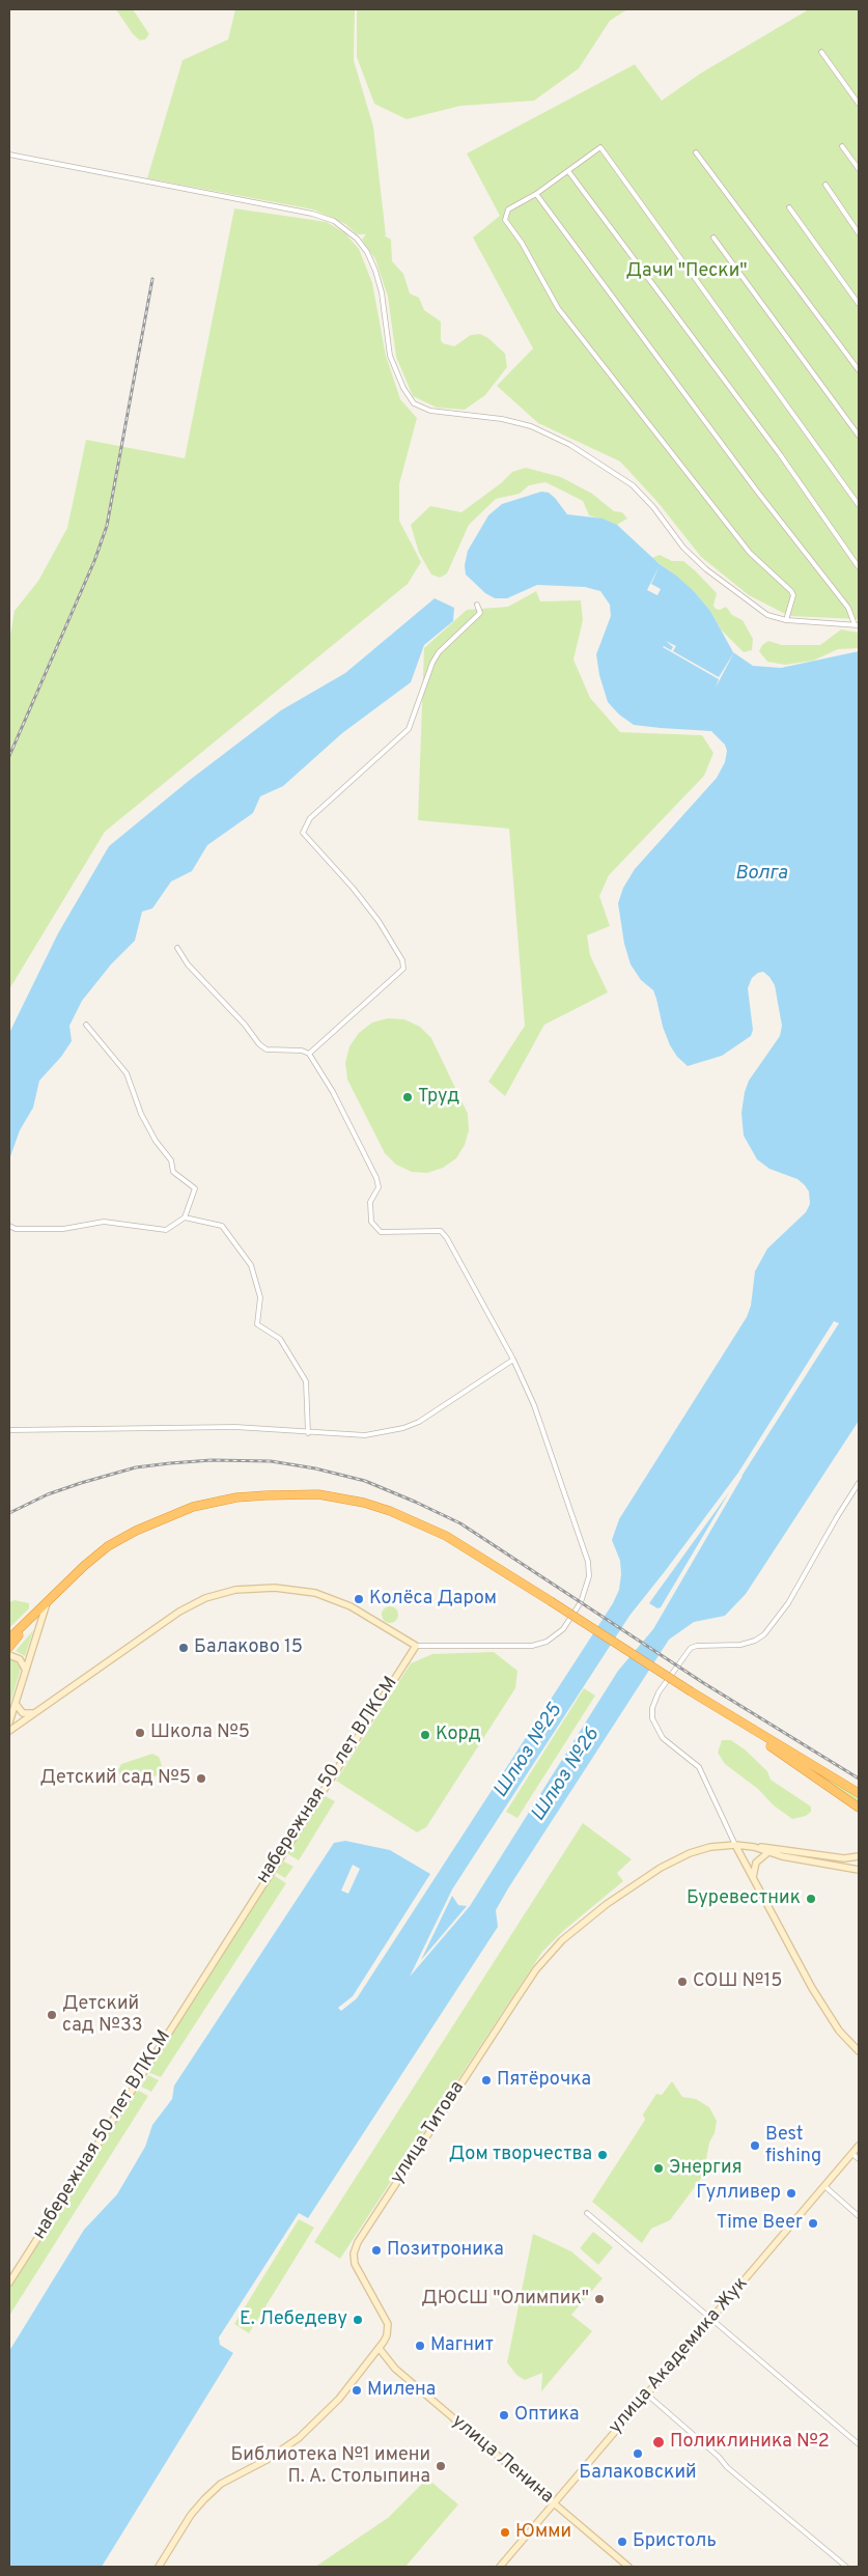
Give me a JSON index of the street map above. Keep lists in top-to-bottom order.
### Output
{
  "streets": {
    "street": [
      "набережная 50 лет ВЛКСМ",
      "улица Титова",
      "улица Академика Жук",
      "улица Ленина"
    ]
  },
  "crossings": [
    ["улица Титова", "улица Ленина"],
    ["улица Академика Жук", "улица Ленина"]
  ],
  "water": ["Волга", "Шлюз №25", "Шлюз №26"],
  "parks": ["Дачи \"Пески\""],
  "places": [
    "Труд",
    "Колёса Даром",
    "Балаково 15",
    "Школа №5",
    "Корд",
    "Детский сад №5",
    "Буревестник",
    "СОШ №15",
    "Детский сад №33",
    "Пятёрочка",
    "Best fishing",
    "Дом творчества",
    "Энергия",
    "Гулливер",
    "Time Beer",
    "Позитроника",
    "ДЮСШ \"Олимпик\"",
    "Е. Лебедеву",
    "Магнит",
    "Милена",
    "Оптика",
    "Поликлиника №2",
    "Балаковский",
    "Библиотека №1 имени П. А. Столыпина",
    "Юмми",
    "Бристоль"
  ]
}
